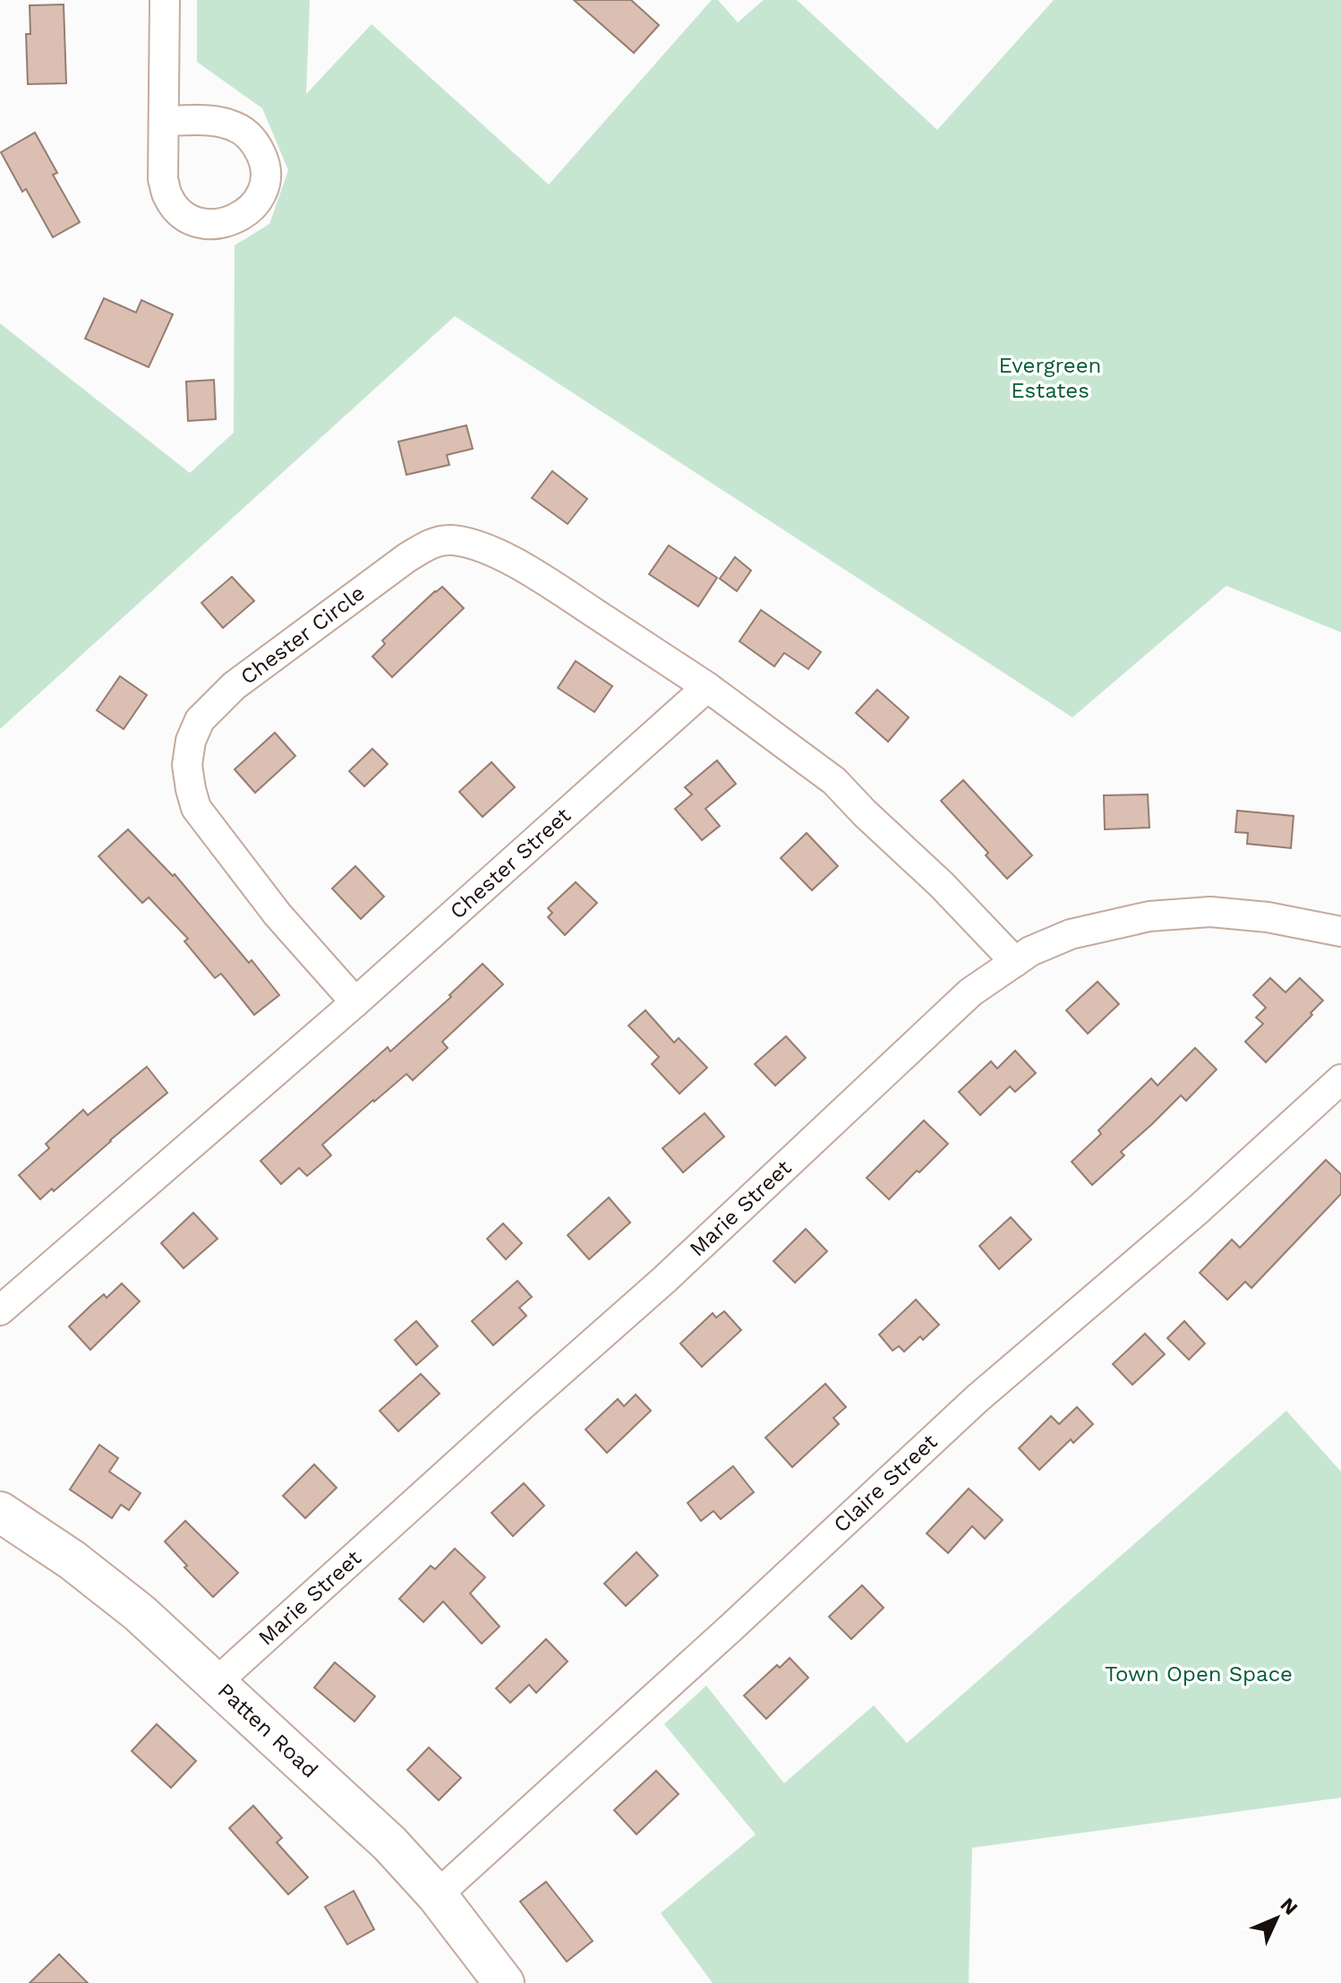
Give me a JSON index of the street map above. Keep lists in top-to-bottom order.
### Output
{
  "streets": {
    "street": [
      "Chester Circle",
      "Chester Street",
      "Marie Street",
      "Claire Street",
      "Patten Road"
    ]
  },
  "crossings": [
    ["Chester Circle", "Chester Street"],
    ["Marie Street", "Patten Road"],
    ["Claire Street", "Patten Road"]
  ],
  "parks": ["Evergreen Estates", "Town Open Space"],
  "north": "top right"
}
